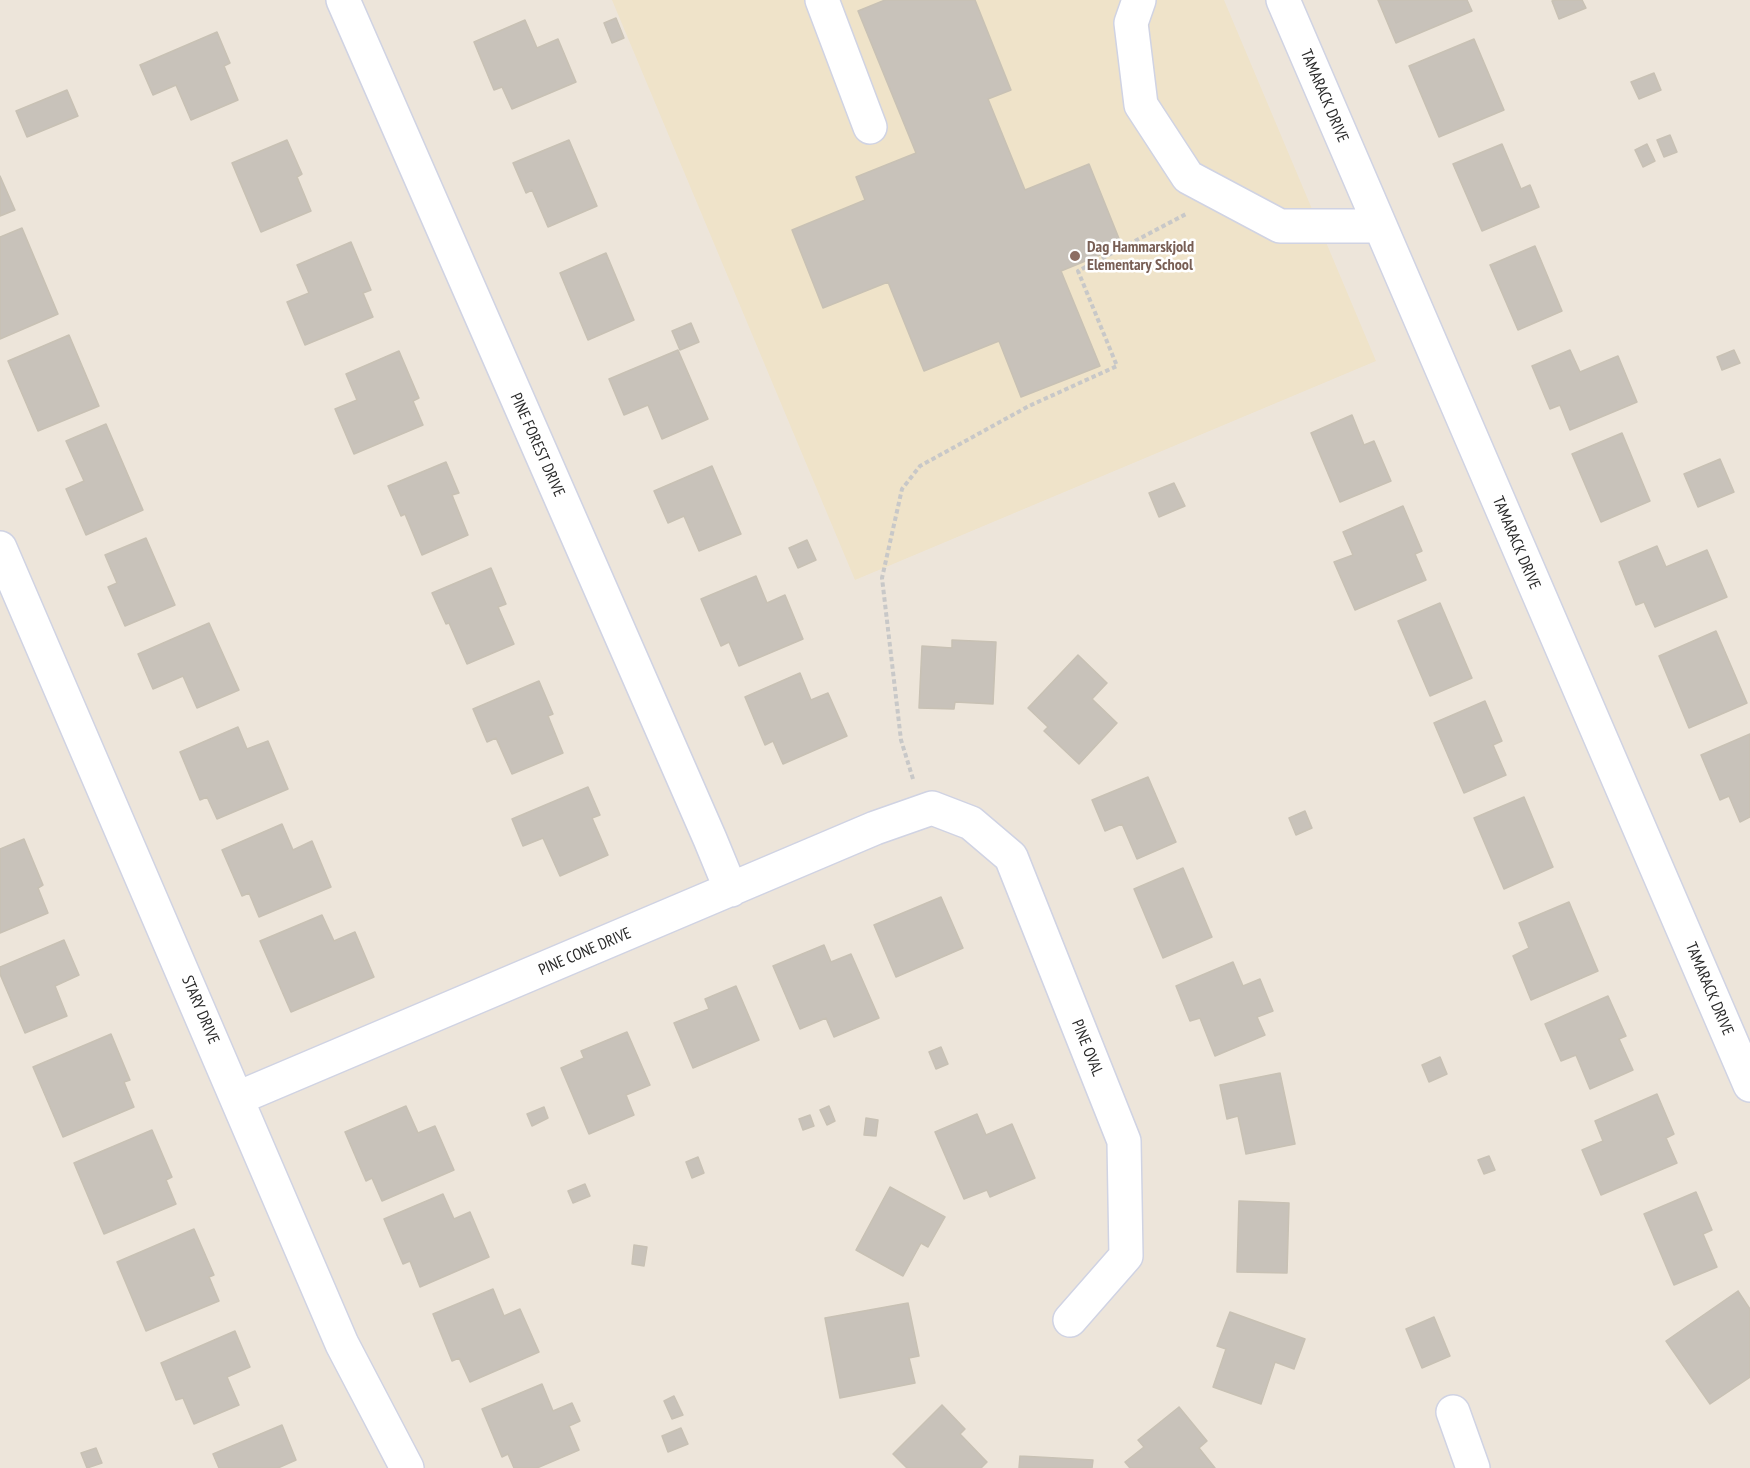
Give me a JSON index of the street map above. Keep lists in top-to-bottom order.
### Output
{
  "streets": {
    "street": [
      "TAMARACK DRIVE",
      "PINE FOREST DRIVE",
      "PINE CONE DRIVE",
      "STARY DRIVE",
      "PINE OVAL"
    ]
  },
  "crossings": [
    ["PINE FOREST DRIVE", "PINE CONE DRIVE"],
    ["PINE CONE DRIVE", "STARY DRIVE"],
    ["PINE CONE DRIVE", "PINE OVAL"]
  ],
  "places": ["Dag Hammarskjold Elementary School"]
}
